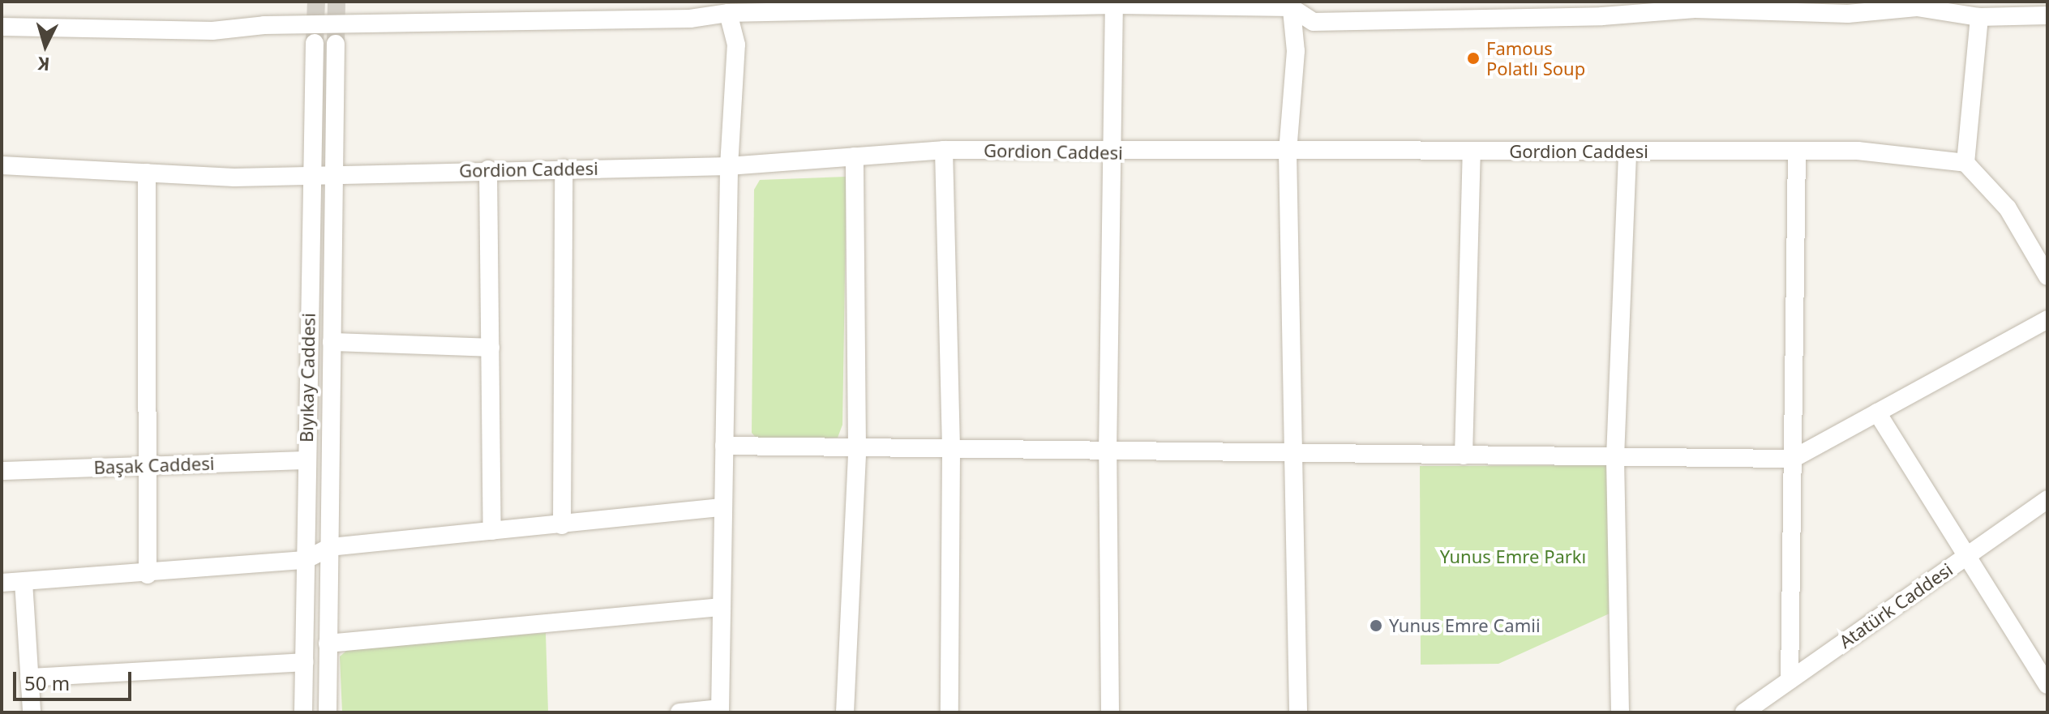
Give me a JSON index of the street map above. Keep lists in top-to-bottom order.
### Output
{
  "streets": {
    "street": [
      "Gordion Caddesi",
      "Bıyıkay Caddesi",
      "Başak Caddesi",
      "Atatürk Caddesi"
    ]
  },
  "crossings": [
    ["Gordion Caddesi", "Bıyıkay Caddesi"],
    ["Bıyıkay Caddesi", "Başak Caddesi"]
  ],
  "parks": ["Yunus Emre Parkı"],
  "places": ["Famous Polatlı Soup", "Yunus Emre Camii"],
  "scale_bar": "50 m",
  "north": "bottom"
}
